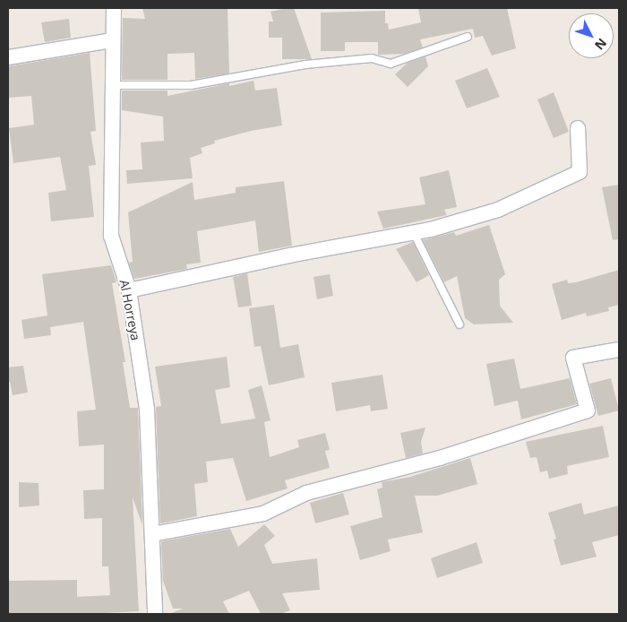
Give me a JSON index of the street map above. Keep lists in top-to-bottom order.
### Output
{
  "streets": {
    "street": ["Al Horreya"]
  },
  "north": "bottom right"
}
